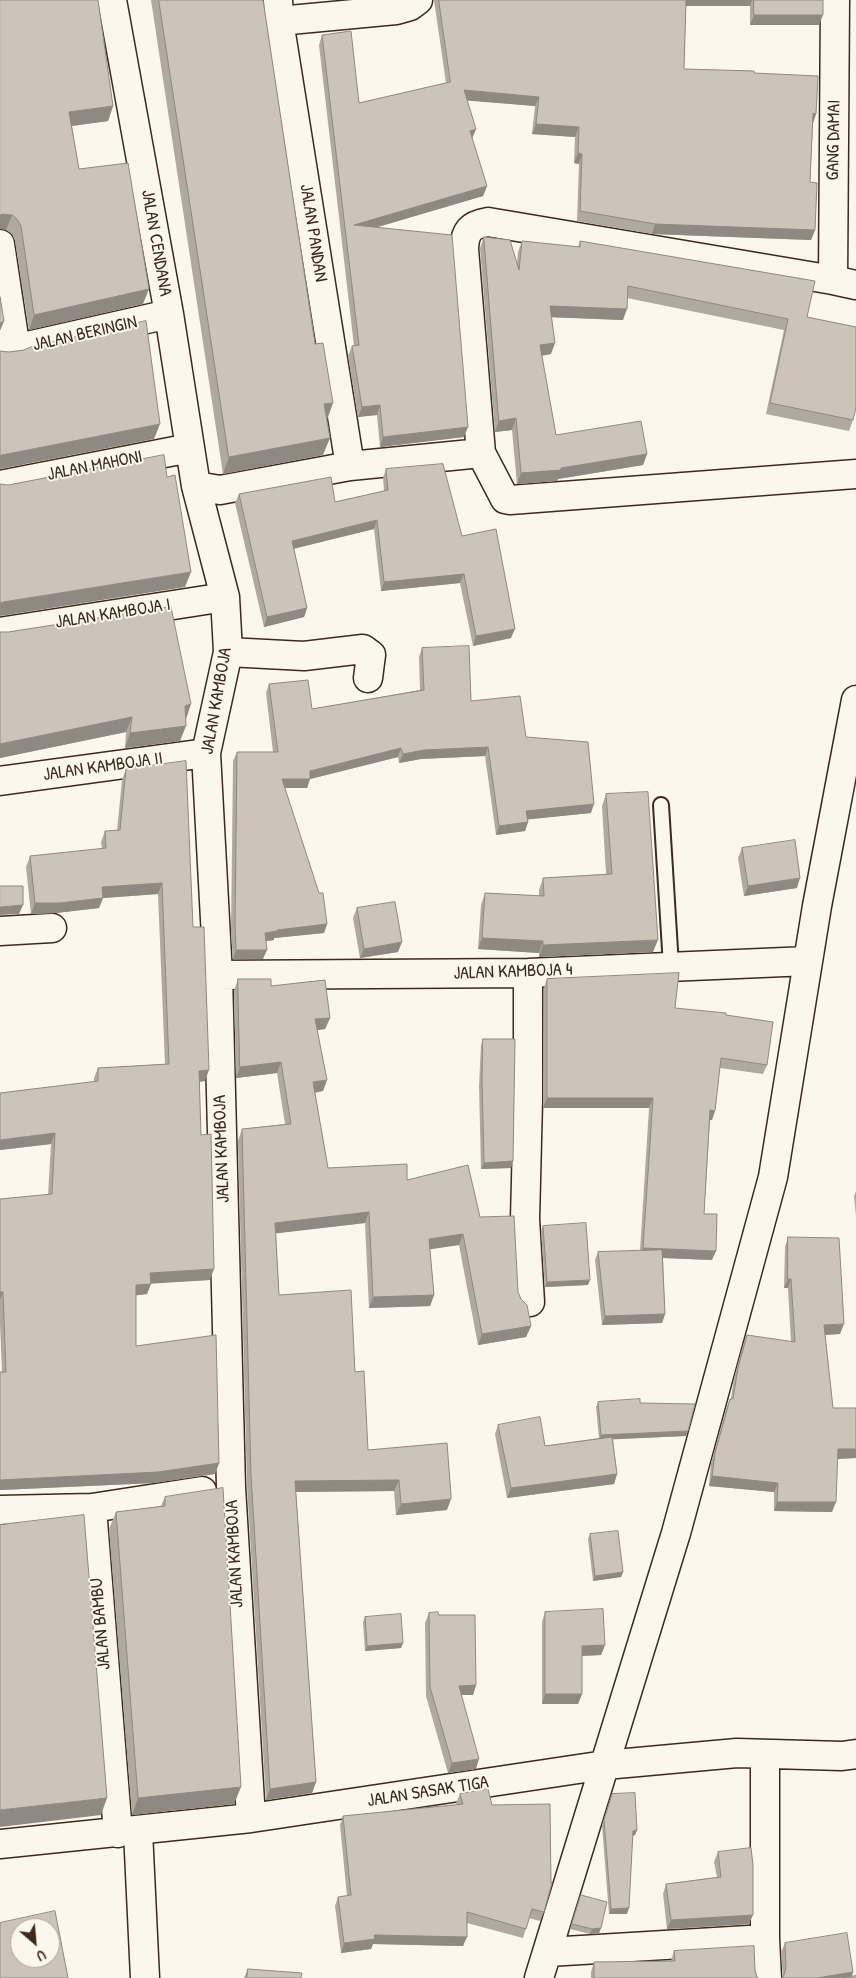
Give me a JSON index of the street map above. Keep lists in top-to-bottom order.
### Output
{
  "streets": {
    "street": [
      "GANG DAMAI",
      "JALAN PANDAN",
      "JALAN CENDANA",
      "JALAN BERINGIN",
      "JALAN MAHONI",
      "JALAN KAMBOJA I",
      "JALAN KAMBOJA",
      "JALAN KAMBOJA II",
      "JALAN KAMBOJA 4",
      "JALAN BAMBU",
      "JALAN SASAK TIGA"
    ]
  },
  "crossings": [
    ["JALAN CENDANA", "JALAN BERINGIN"],
    ["JALAN CENDANA", "JALAN MAHONI"],
    ["JALAN CENDANA", "JALAN KAMBOJA"],
    ["JALAN KAMBOJA I", "JALAN KAMBOJA"],
    ["JALAN KAMBOJA", "JALAN KAMBOJA II"],
    ["JALAN KAMBOJA", "JALAN KAMBOJA 4"],
    ["JALAN KAMBOJA", "JALAN SASAK TIGA"],
    ["JALAN BAMBU", "JALAN SASAK TIGA"]
  ],
  "north": "bottom right"
}
